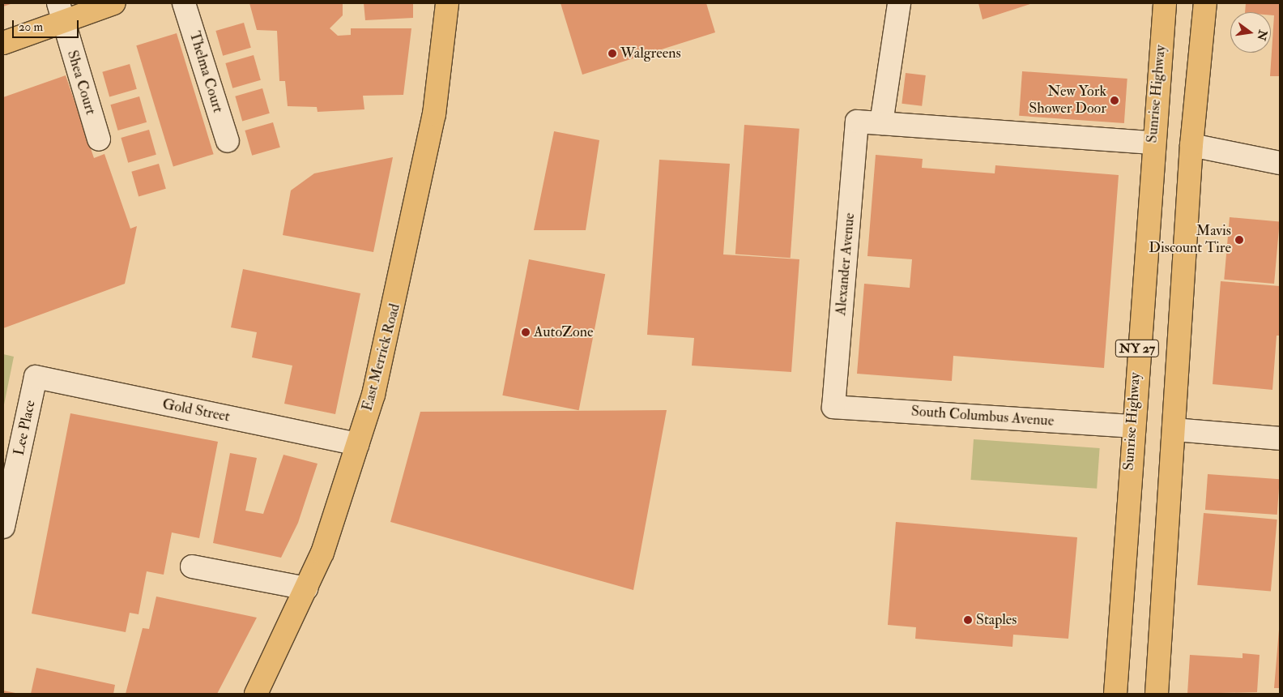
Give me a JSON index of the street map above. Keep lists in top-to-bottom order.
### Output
{
  "streets": {
    "main road": ["Sunrise Highway", "NY 27", "East Merrick Road"],
    "street": [
      "Thelma Court",
      "Shea Court",
      "Alexander Avenue",
      "Gold Street",
      "South Columbus Avenue",
      "Lee Place"
    ]
  },
  "crossings": [
    ["Sunrise Highway", "South Columbus Avenue"],
    ["Alexander Avenue", "South Columbus Avenue"],
    ["East Merrick Road", "Gold Street"],
    ["Gold Street", "Lee Place"]
  ],
  "places": [
    "Walgreens",
    "New York Shower Door",
    "Mavis Discount Tire",
    "AutoZone",
    "Staples"
  ],
  "scale_bar": "20 m",
  "north": "right"
}
